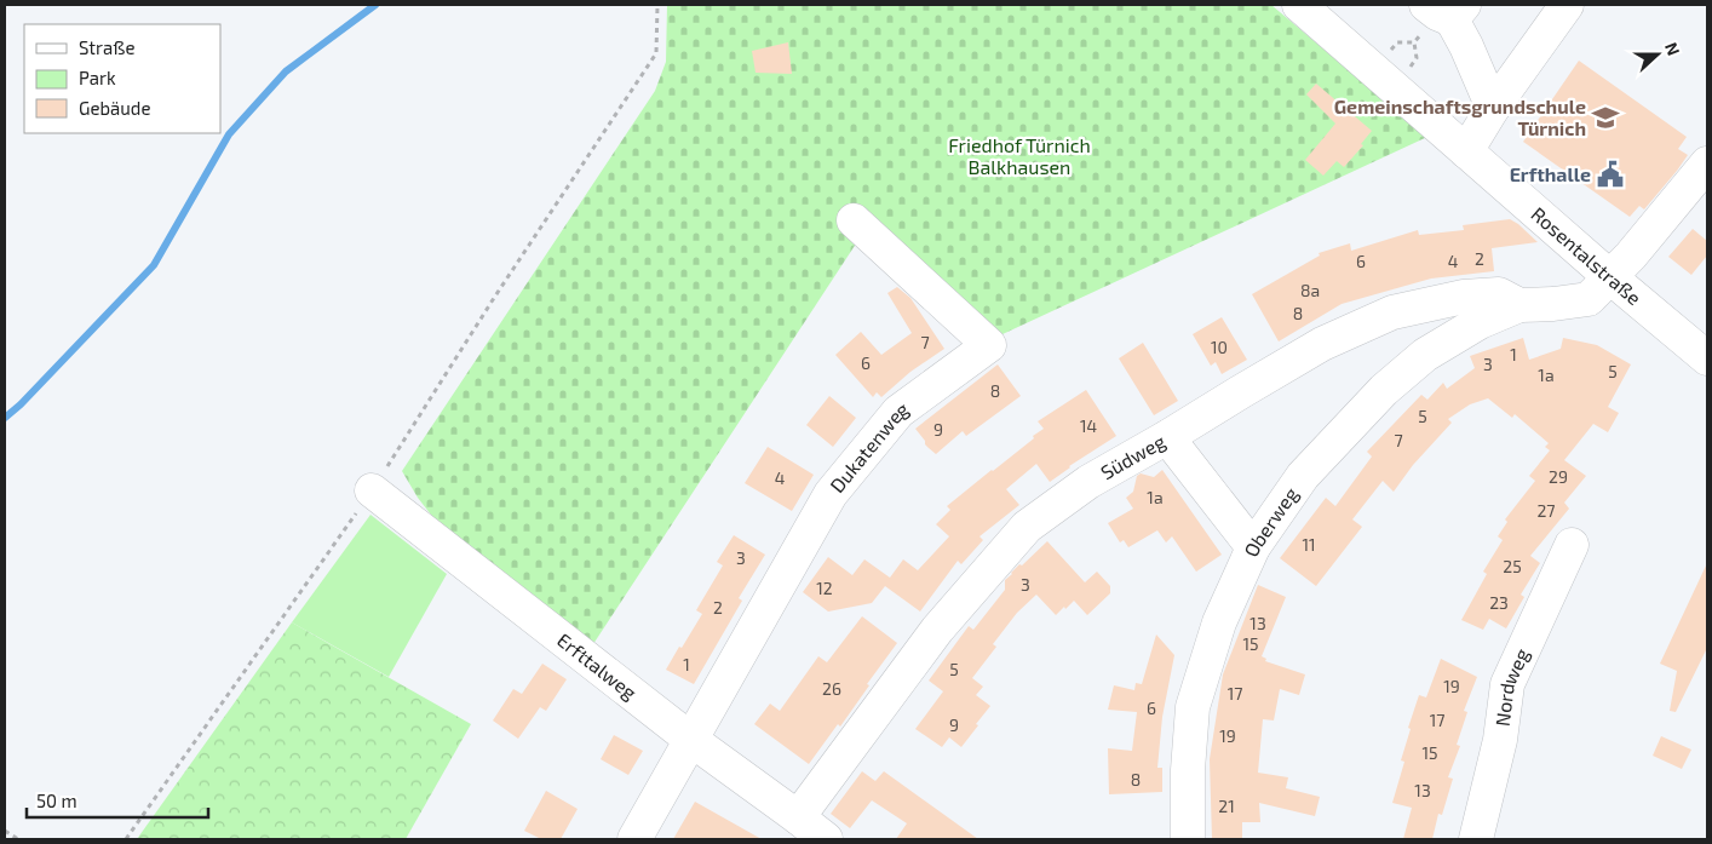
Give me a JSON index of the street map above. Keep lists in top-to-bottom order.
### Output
{
  "streets": {
    "street": [
      "Rosentalstraße",
      "Dukatenweg",
      "Südweg",
      "Oberweg",
      "Erfttalweg",
      "Nordweg"
    ]
  },
  "crossings": [
    ["Rosentalstraße", "Südweg"],
    ["Dukatenweg", "Erfttalweg"],
    ["Südweg", "Oberweg"],
    ["Südweg", "Erfttalweg"]
  ],
  "parks": ["Friedhof Türnich Balkhausen"],
  "places": {
    "school or university": ["Gemeinschaftsgrundschule Türnich"],
    "public building": ["Erfthalle"]
  },
  "house_numbers": [
    "2",
    "6",
    "4",
    "8a",
    "8",
    "7",
    "10",
    "1",
    "6",
    "3",
    "5",
    "1a",
    "8",
    "5",
    "14",
    "9",
    "7",
    "29",
    "4",
    "1a",
    "27",
    "11",
    "3",
    "25",
    "3",
    "12",
    "23",
    "2",
    "13",
    "15",
    "1",
    "5",
    "19",
    "26",
    "17",
    "6",
    "17",
    "9",
    "19",
    "15",
    "8",
    "13",
    "21"
  ],
  "legend": ["Straße", "Park", "Gebäude"],
  "scale_bar": "50 m",
  "north": "right"
}
